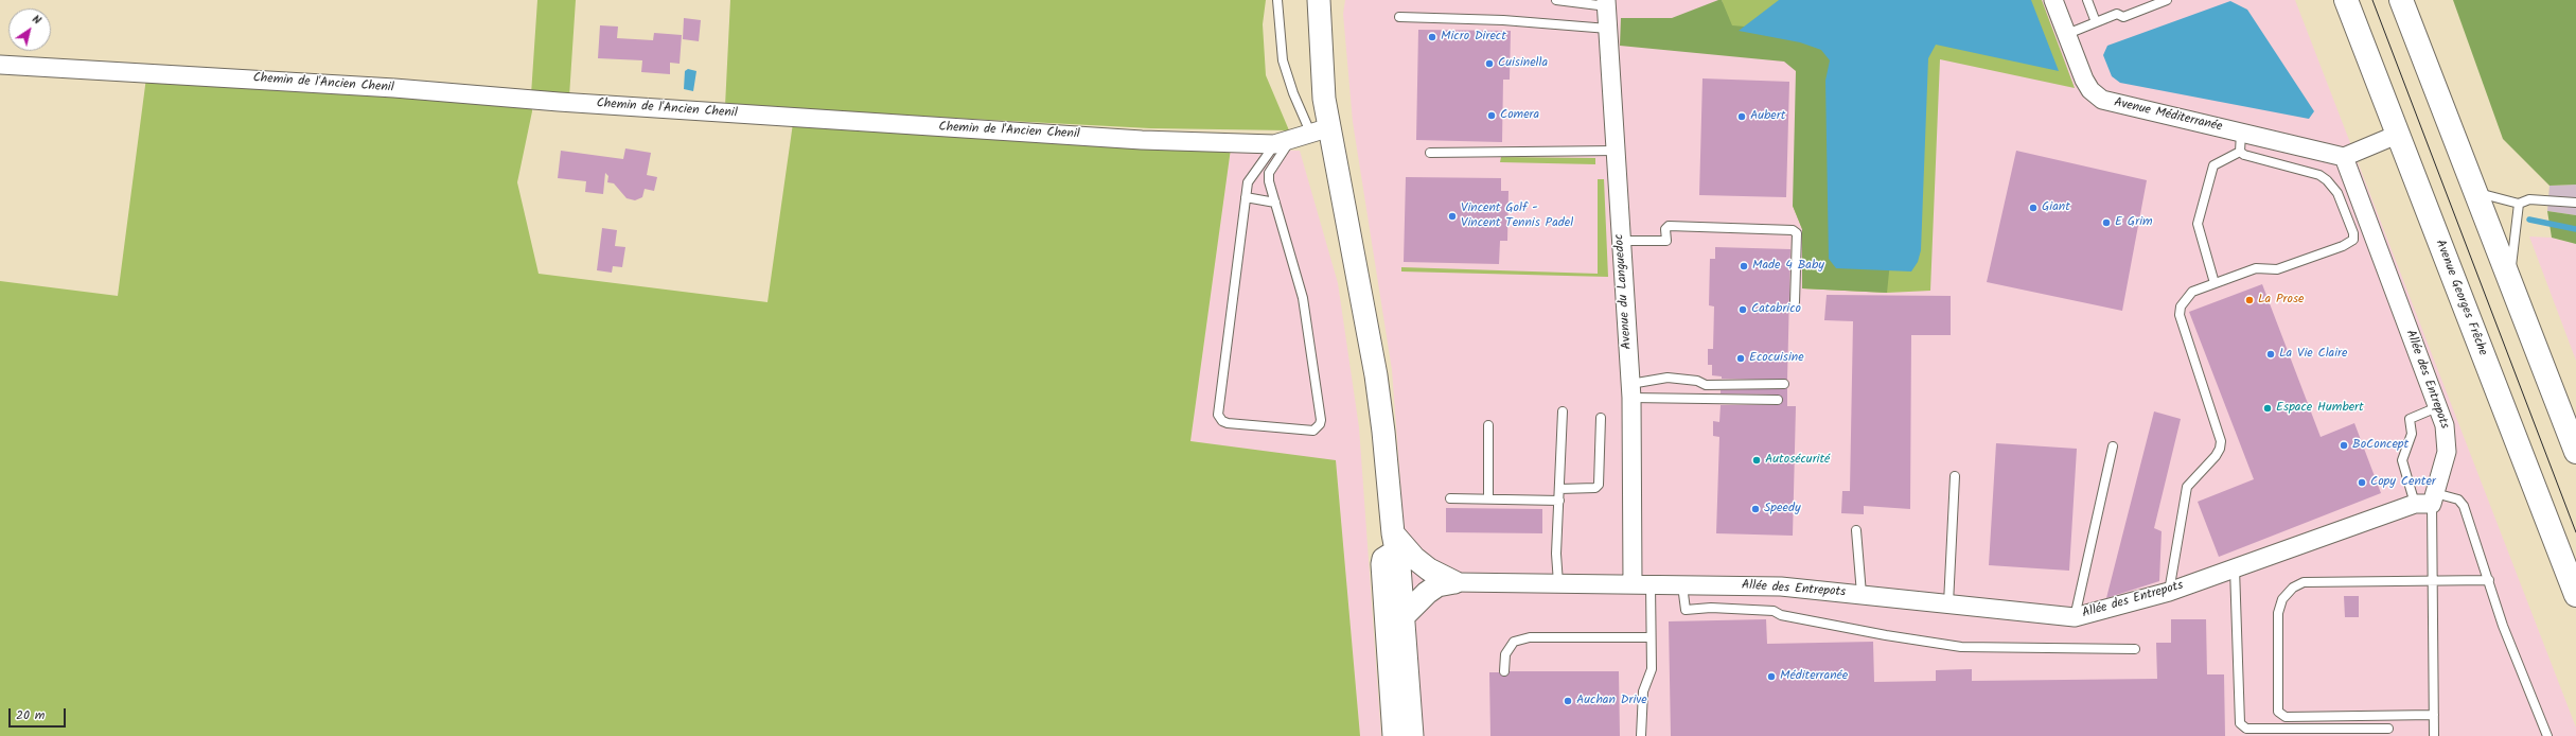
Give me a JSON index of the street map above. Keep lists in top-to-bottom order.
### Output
{
  "streets": {
    "main road": ["Avenue Georges Frêche"],
    "street": [
      "Chemin de l'Ancien Chenil",
      "Avenue Méditerranée",
      "Avenue du Languedoc",
      "Allée des Entrepots"
    ]
  },
  "crossings": [
    ["Avenue Méditerranée", "Allée des Entrepots"],
    ["Avenue du Languedoc", "Allée des Entrepots"]
  ],
  "places": [
    "Micro Direct",
    "Cuisinella",
    "Comera",
    "Aubert",
    "Giant",
    "Vincent Golf - Vincent Tennis Padel",
    "E Grim",
    "Made 4 Baby",
    "La Prose",
    "Catabrico",
    "La Vie Claire",
    "Ecocuisine",
    "Espace Humbert",
    "BoConcept",
    "Autosécurité",
    "Copy Center",
    "Speedy",
    "Méditerranée",
    "Auchan Drive"
  ],
  "scale_bar": "20 m",
  "north": "top right"
}
